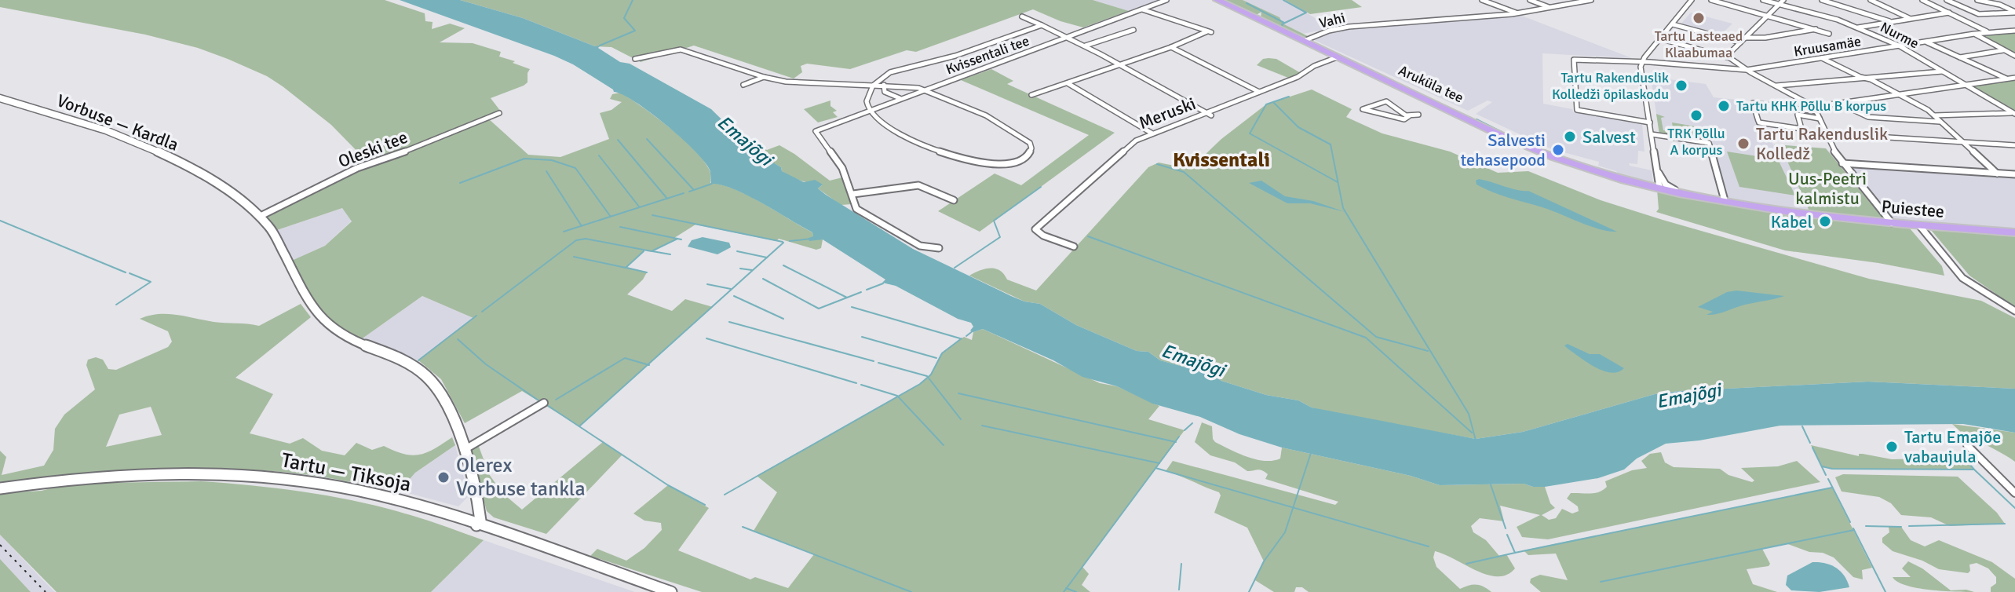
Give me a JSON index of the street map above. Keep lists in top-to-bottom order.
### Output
{
  "streets": {
    "highway": ["Aruküla tee", "Puiestee"],
    "street": [
      "Vahi",
      "Nurme",
      "Kruusamäe",
      "Kvissentali tee",
      "Meruski",
      "Vorbuse — Kardla",
      "Oleski tee",
      "Tartu — Tiksoja"
    ]
  },
  "crossings": [
    ["Vahi", "Aruküla tee"],
    ["Nurme", "Kruusamäe"],
    ["Aruküla tee", "Meruski"],
    ["Aruküla tee", "Puiestee"],
    ["Vorbuse — Kardla", "Oleski tee"],
    ["Vorbuse — Kardla", "Tartu — Tiksoja"]
  ],
  "districts": ["Kvissentali"],
  "water": ["Emajõgi"],
  "parks": ["Uus-Peetri kalmistu"],
  "places": [
    "Tartu Lasteaed Klaabumaa",
    "Tartu Rakenduslik Kolledži õpilaskodu",
    "Tartu KHK Põllu B korpus",
    "TRK Põllu A korpus",
    "Salvest",
    "Tartu Rakenduslik Kolledž",
    "Salvesti tehasepood",
    "Kabel",
    "Tartu Emajõe vabaujula",
    "Olerex Vorbuse tankla"
  ]
}
